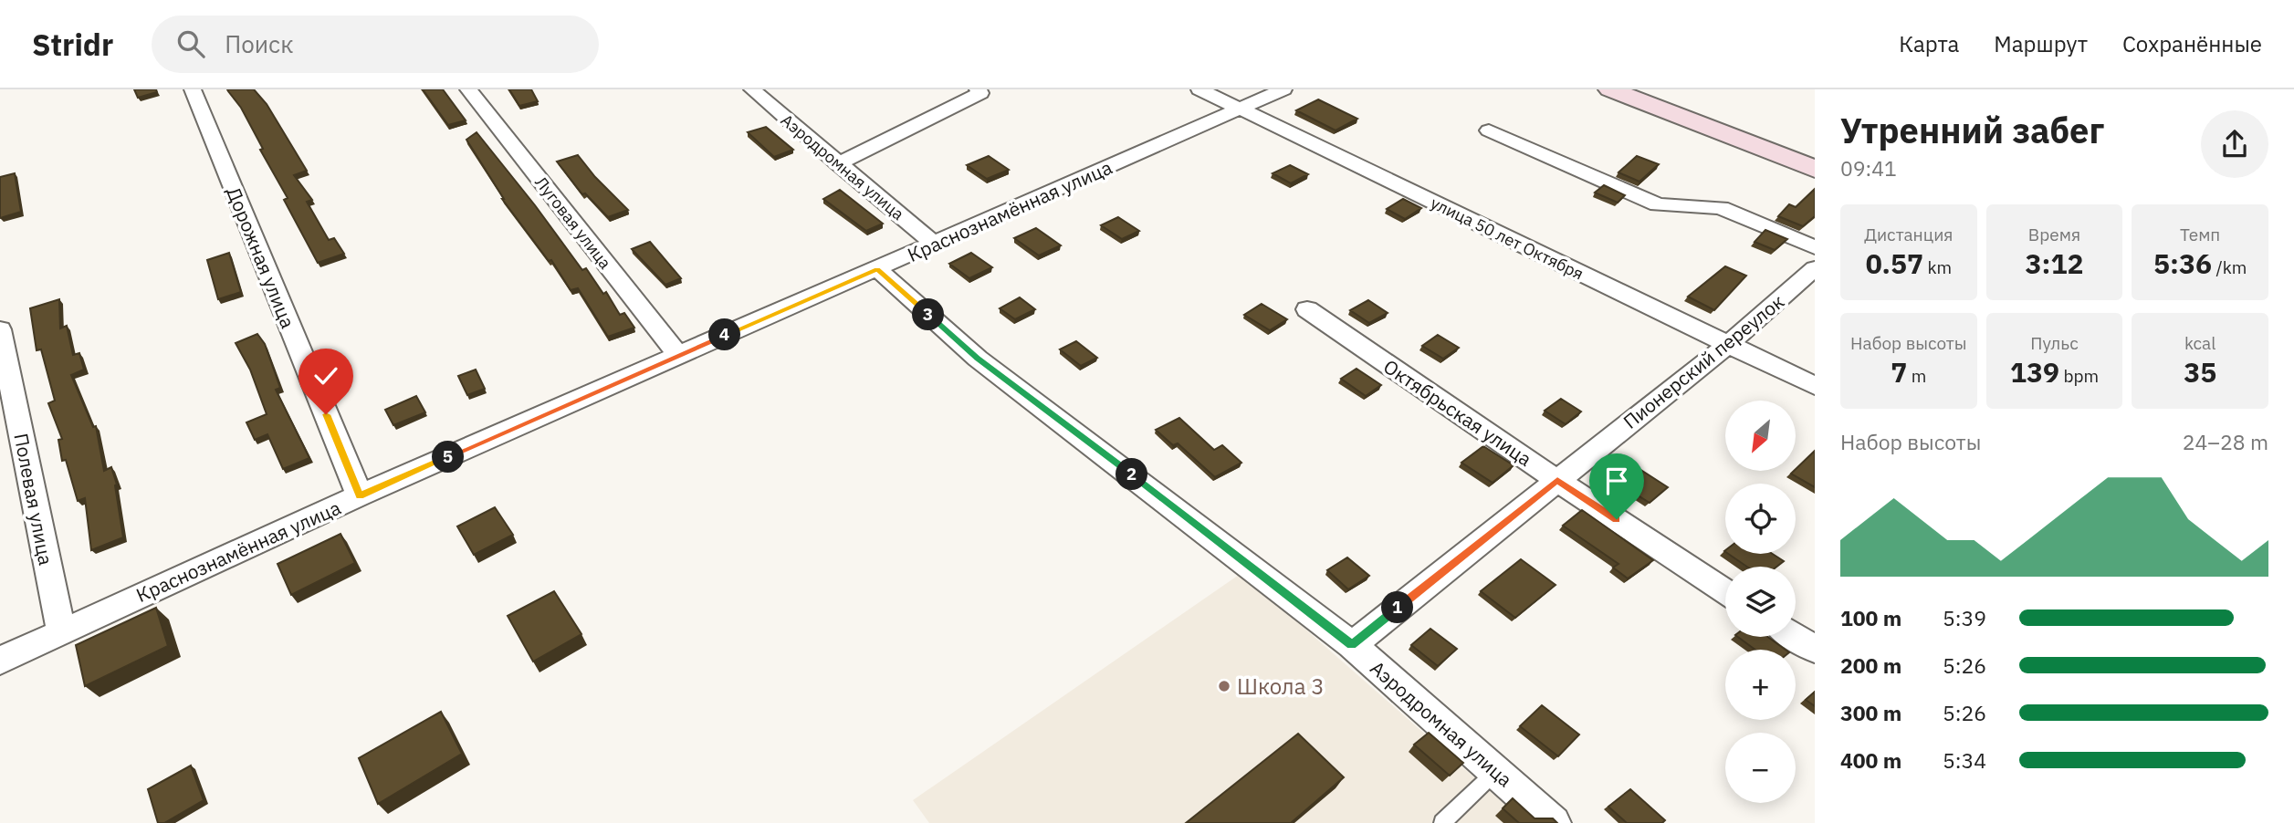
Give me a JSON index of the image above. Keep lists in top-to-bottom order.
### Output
{
  "streets": {
    "street": [
      "Аэродромная улица",
      "Краснознамённая улица",
      "Луговая улица",
      "улица 50 лет Октября",
      "Дорожная улица",
      "Пионерский переулок",
      "Октябрьская улица",
      "Полевая улица"
    ]
  },
  "crossings": [
    ["Аэродромная улица", "Краснознамённая улица"],
    ["Аэродромная улица", "Пионерский переулок"],
    ["Краснознамённая улица", "Луговая улица"],
    ["Краснознамённая улица", "улица 50 лет Октября"],
    ["Краснознамённая улица", "Дорожная улица"],
    ["Краснознамённая улица", "Полевая улица"],
    ["улица 50 лет Октября", "Пионерский переулок"],
    ["Пионерский переулок", "Октябрьская улица"]
  ],
  "places": ["Школа 3"],
  "north": "bottom left",
  "page": {
    "header": "Stridr",
    "search": "Поиск",
    "nav": ["Карта", "Маршрут", "Сохранённые"],
    "heading": ["Утренний забег", "09:41"],
    "stats": [
      ["Дистанция", "0.57 km"],
      ["Время", "3:12"],
      ["Темп", "5:36 /km"],
      ["Набор высоты", "7 m"],
      ["Пульс", "139 bpm"],
      ["kcal", "35"]
    ],
    "pins": [
      "3",
      "4",
      "5",
      "2",
      "1"
    ],
    "map_buttons": ["+", "−"],
    "chart": ["Набор высоты", "24–28 m"],
    "list": [
      {
        "name": "100 m",
        "note": "5:39"
      },
      {
        "name": "200 m",
        "note": "5:26"
      },
      {
        "name": "300 m",
        "note": "5:26"
      },
      {
        "name": "400 m",
        "note": "5:34"
      }
    ]
  }
}
